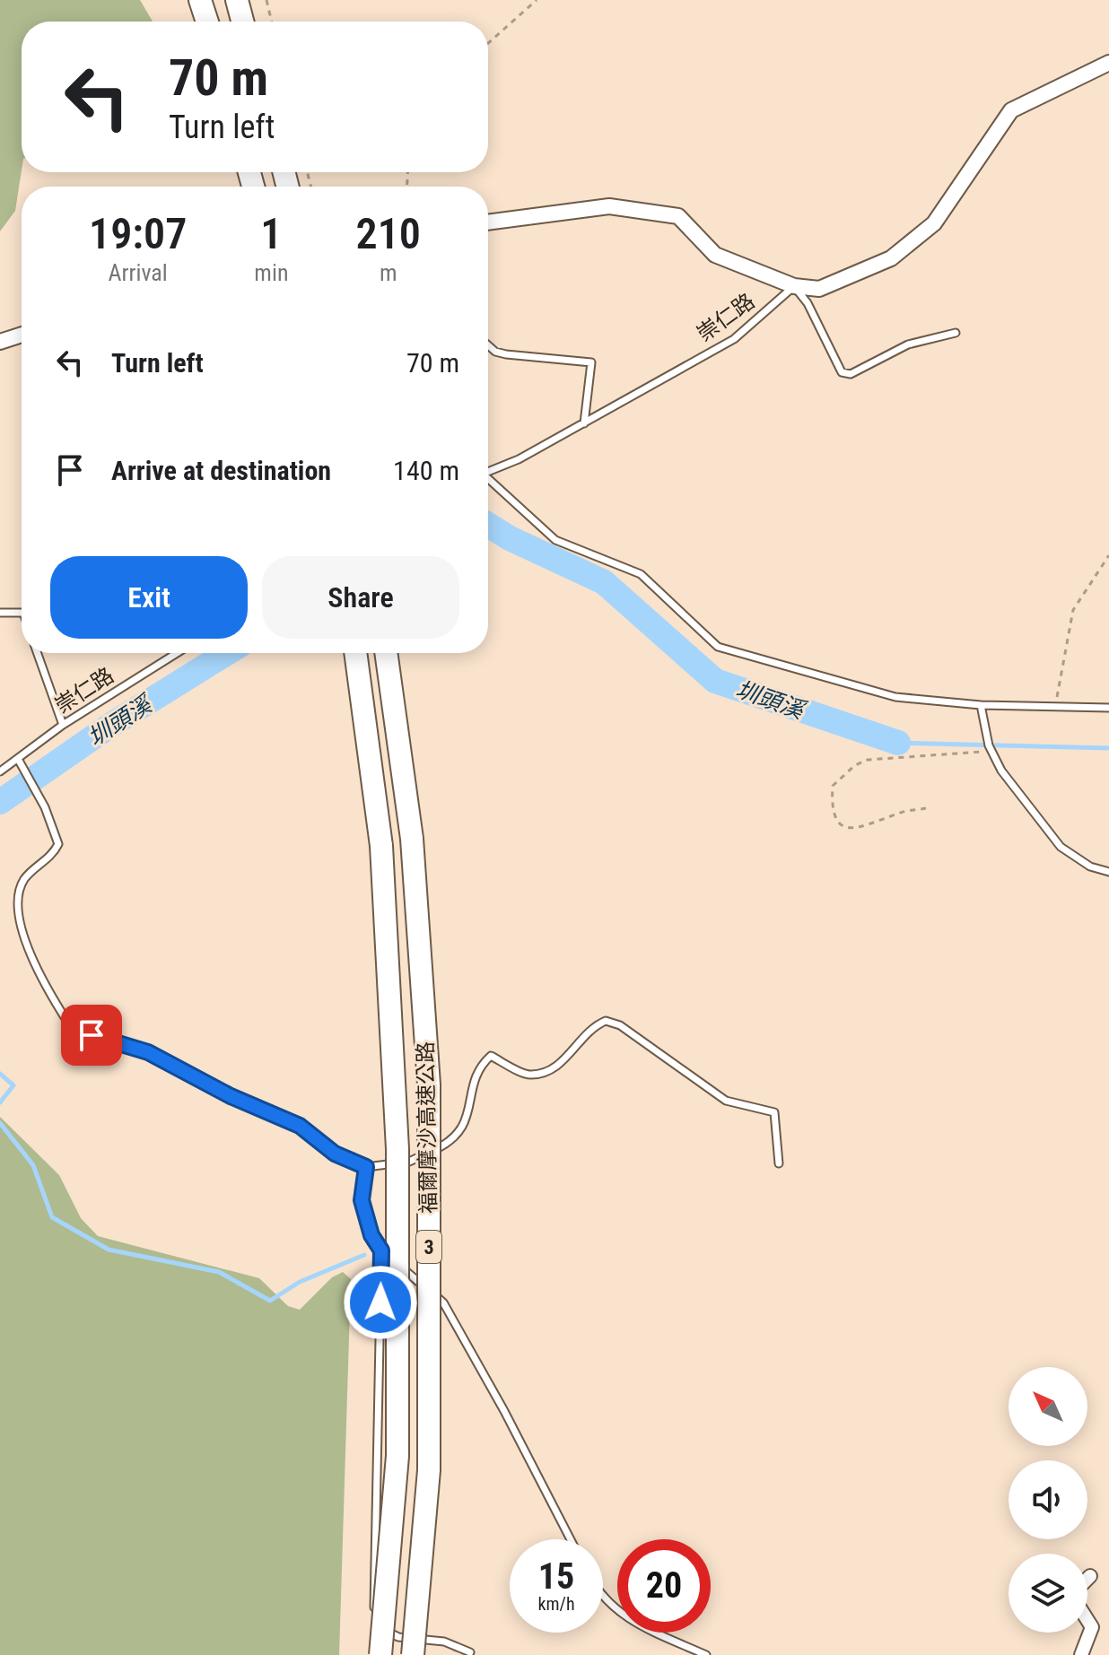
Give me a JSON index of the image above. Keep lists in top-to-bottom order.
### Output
{
  "streets": {
    "highway": ["福爾摩沙高速公路", "3"],
    "lane": ["崇仁路"]
  },
  "water": ["圳頭溪"],
  "north": "top left",
  "page": {
    "turn": ["70 m", "Turn left"],
    "eta": [
      "19:07",
      "Arrival",
      "1",
      "min",
      "210",
      "m"
    ],
    "list": [
      {
        "name": "Turn left",
        "value": "70 m"
      },
      {
        "name": "Arrive at destination",
        "value": "140 m"
      }
    ],
    "buttons": ["Exit", "Share"],
    "speed": "15 km/h",
    "limit": "20"
  }
}
